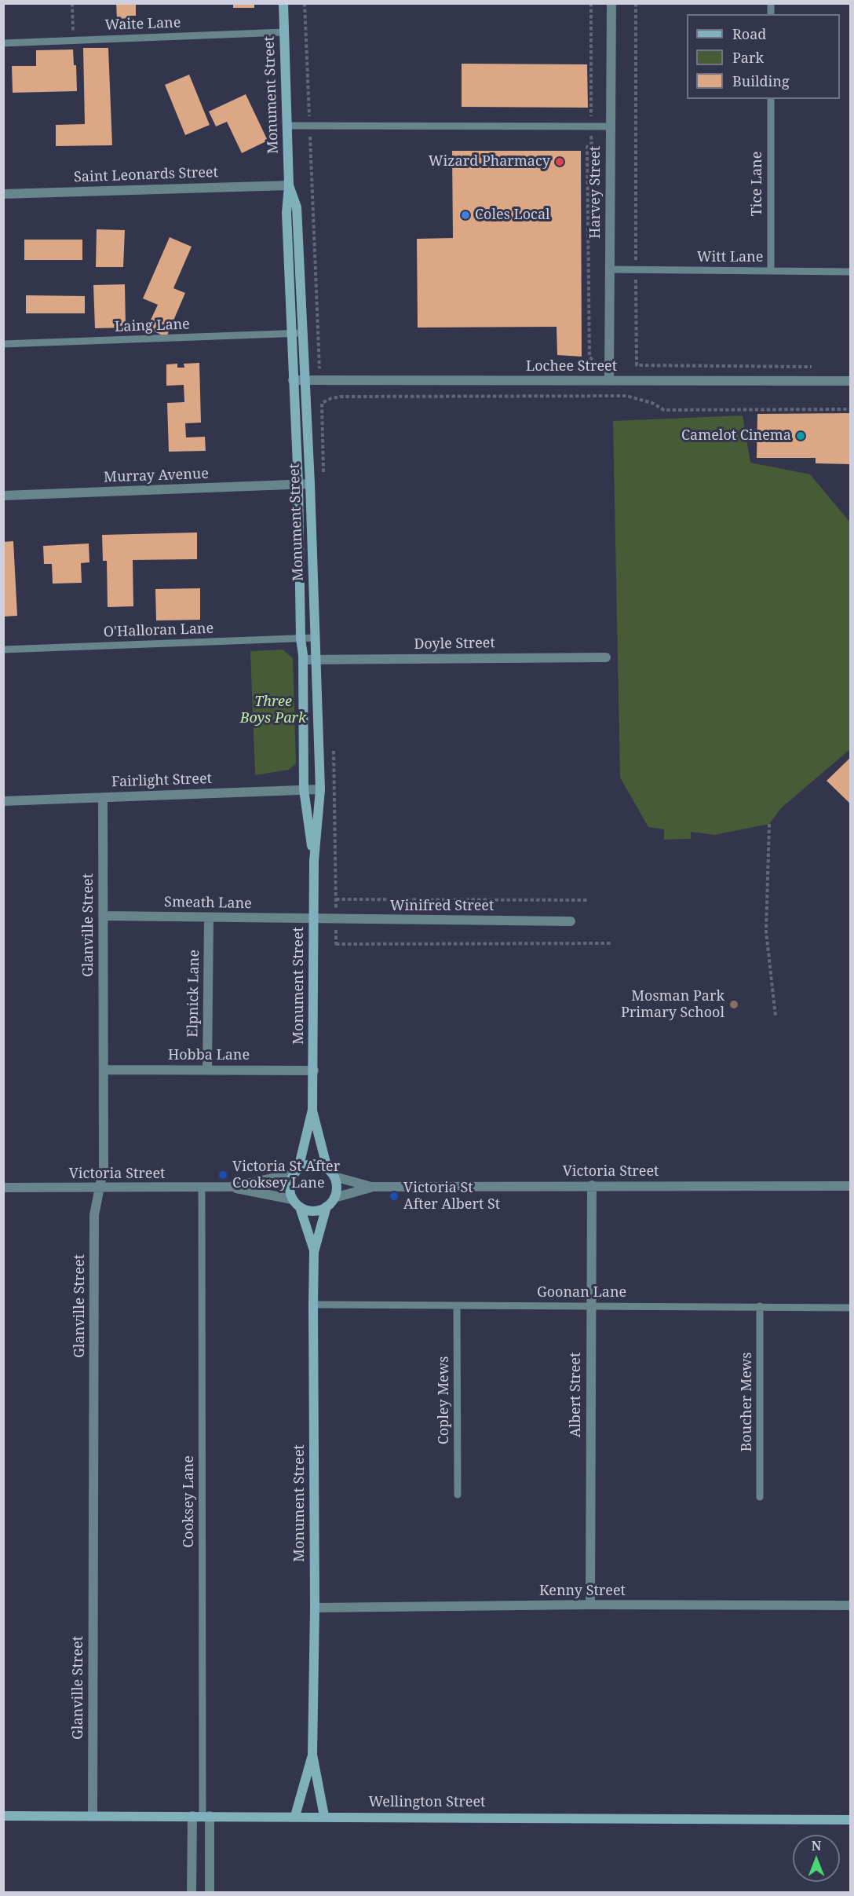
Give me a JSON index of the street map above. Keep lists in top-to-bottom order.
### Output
{
  "streets": {
    "street": [
      "Monument Street",
      "Saint Leonards Street",
      "Harvey Street",
      "Lochee Street",
      "Murray Avenue",
      "Doyle Street",
      "Fairlight Street",
      "Smeath Lane",
      "Winifred Street",
      "Glanville Street",
      "Elpnick Lane",
      "Hobba Lane",
      "Victoria Street",
      "Albert Street",
      "Kenny Street",
      "Wellington Street"
    ],
    "lane": [
      "Waite Lane",
      "Tice Lane",
      "Witt Lane",
      "Laing Lane",
      "O'Halloran Lane",
      "Goonan Lane",
      "Copley Mews",
      "Boucher Mews",
      "Cooksey Lane"
    ]
  },
  "crossings": [
    ["Waite Lane", "Monument Street"],
    ["Monument Street", "Saint Leonards Street"],
    ["Monument Street", "Laing Lane"],
    ["Monument Street", "Lochee Street"],
    ["Monument Street", "Murray Avenue"],
    ["Monument Street", "O'Halloran Lane"],
    ["Monument Street", "Doyle Street"],
    ["Monument Street", "Fairlight Street"],
    ["Monument Street", "Smeath Lane"],
    ["Monument Street", "Winifred Street"],
    ["Monument Street", "Hobba Lane"],
    ["Monument Street", "Victoria Street"],
    ["Monument Street", "Goonan Lane"],
    ["Monument Street", "Kenny Street"],
    ["Monument Street", "Wellington Street"],
    ["Tice Lane", "Witt Lane"],
    ["Harvey Street", "Witt Lane"],
    ["Harvey Street", "Lochee Street"],
    ["Fairlight Street", "Glanville Street"],
    ["Smeath Lane", "Winifred Street"],
    ["Smeath Lane", "Glanville Street"],
    ["Smeath Lane", "Elpnick Lane"],
    ["Glanville Street", "Hobba Lane"],
    ["Glanville Street", "Victoria Street"],
    ["Glanville Street", "Wellington Street"],
    ["Elpnick Lane", "Hobba Lane"],
    ["Victoria Street", "Albert Street"],
    ["Victoria Street", "Cooksey Lane"],
    ["Goonan Lane", "Albert Street"],
    ["Goonan Lane", "Copley Mews"],
    ["Goonan Lane", "Boucher Mews"],
    ["Albert Street", "Kenny Street"],
    ["Cooksey Lane", "Wellington Street"]
  ],
  "parks": ["Three Boys Park"],
  "places": [
    "Wizard Pharmacy",
    "Coles Local",
    "Camelot Cinema",
    "Mosman Park Primary School",
    "Victoria St After Cooksey Lane",
    "Victoria St After Albert St"
  ],
  "legend": ["Road", "Park", "Building"],
  "north": "top"
}
